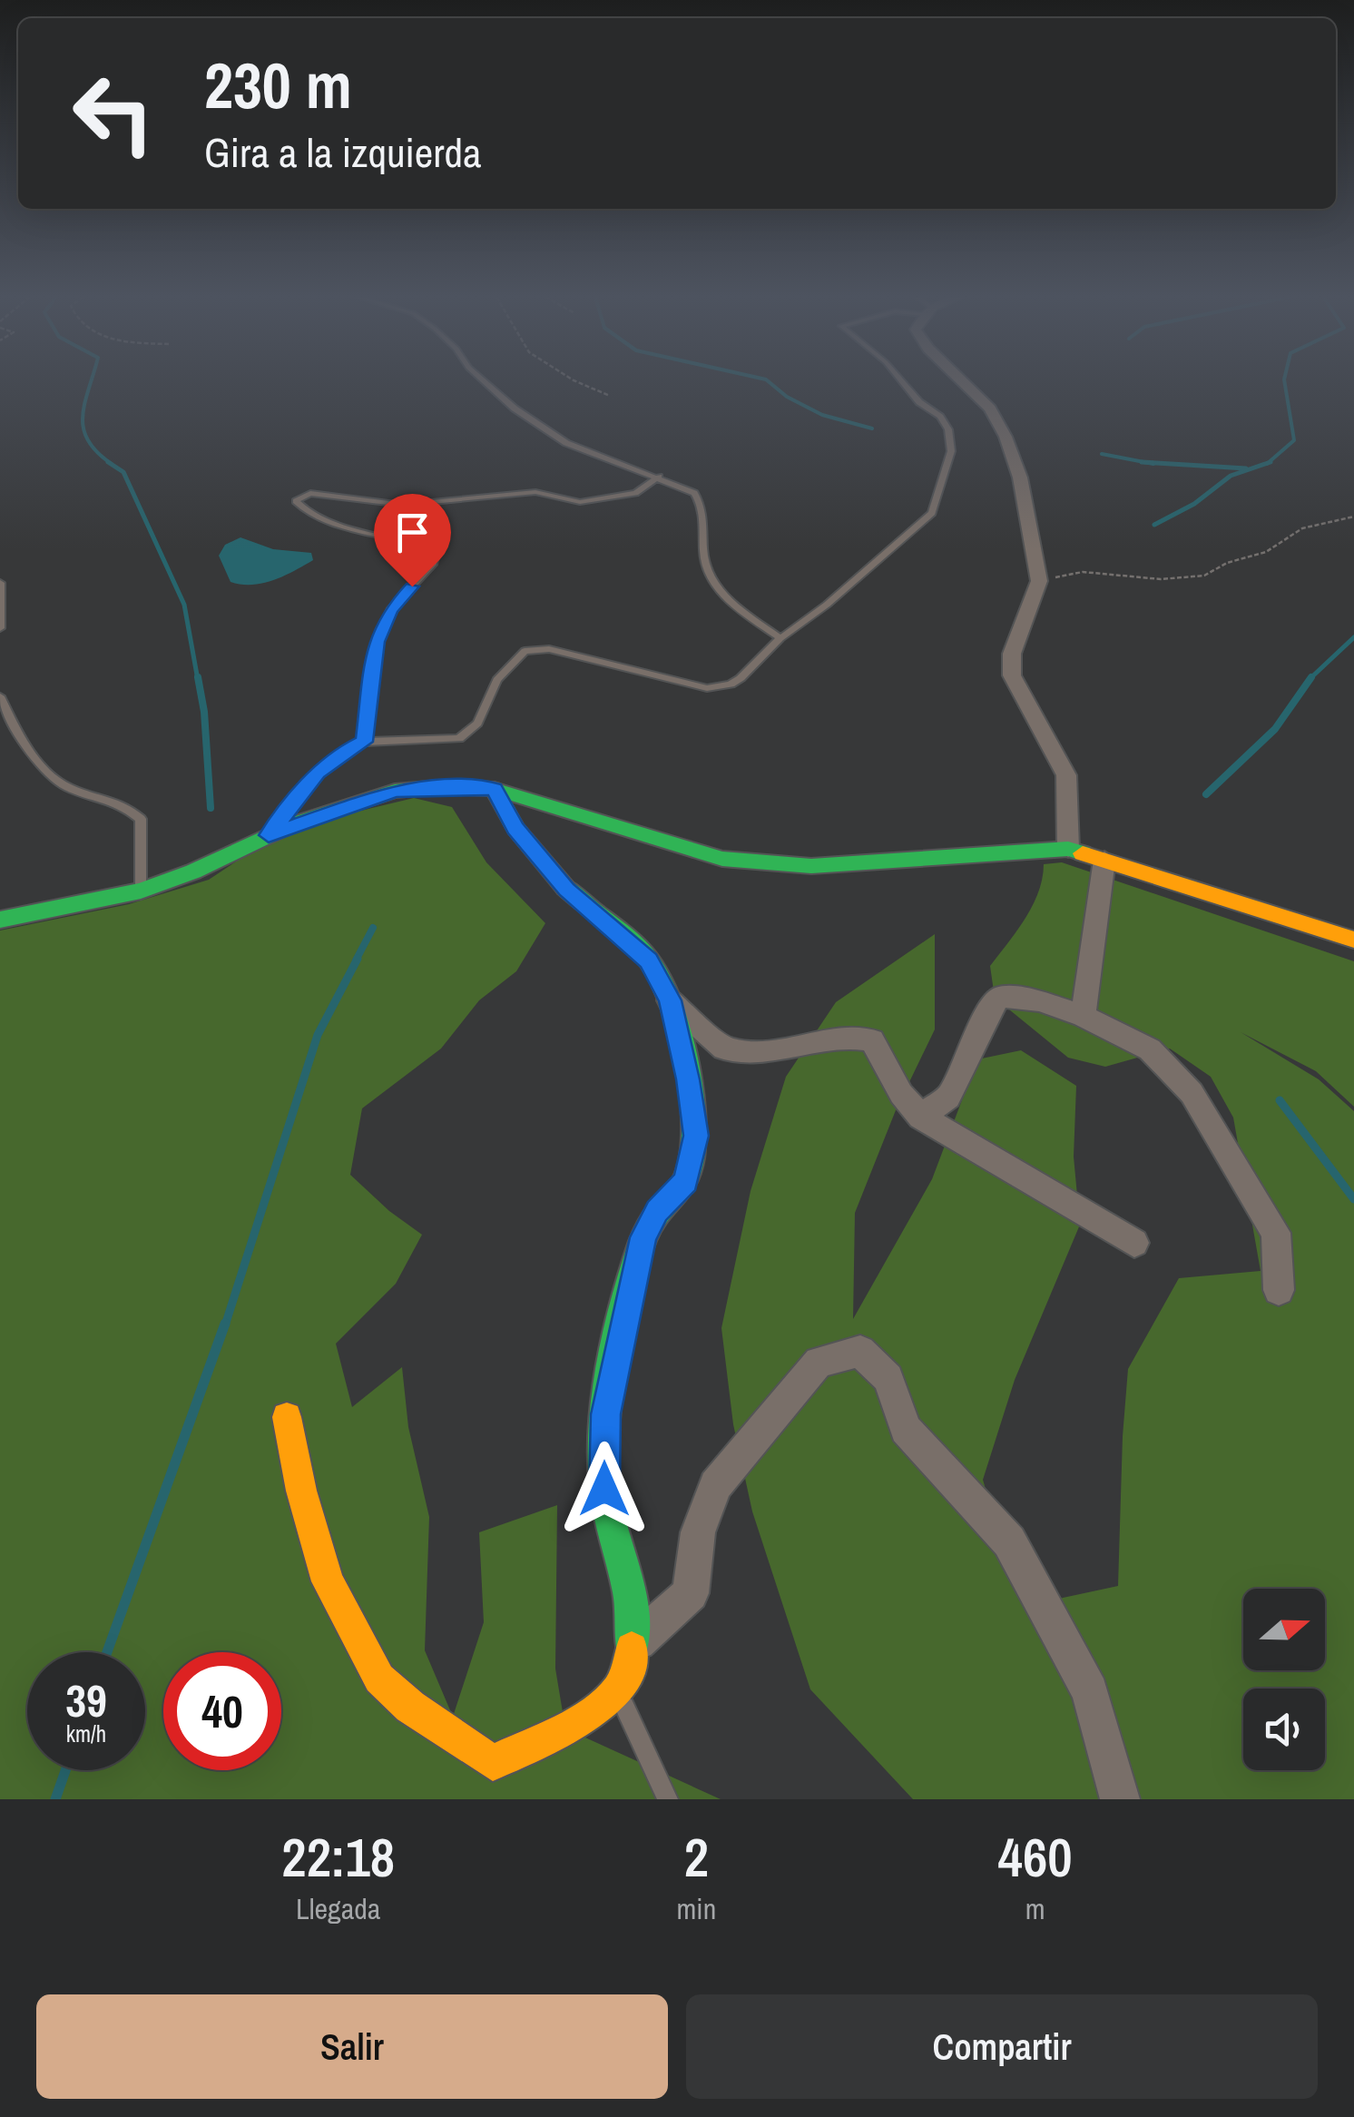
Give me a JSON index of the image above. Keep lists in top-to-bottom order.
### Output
{
  "north": "right",
  "page": {
    "turn": ["230 m", "Gira a la izquierda"],
    "speed": "39 km/h",
    "limit": "40",
    "eta": [
      "22:18",
      "Llegada",
      "2",
      "min",
      "460",
      "m"
    ],
    "buttons": ["Salir", "Compartir"]
  }
}
